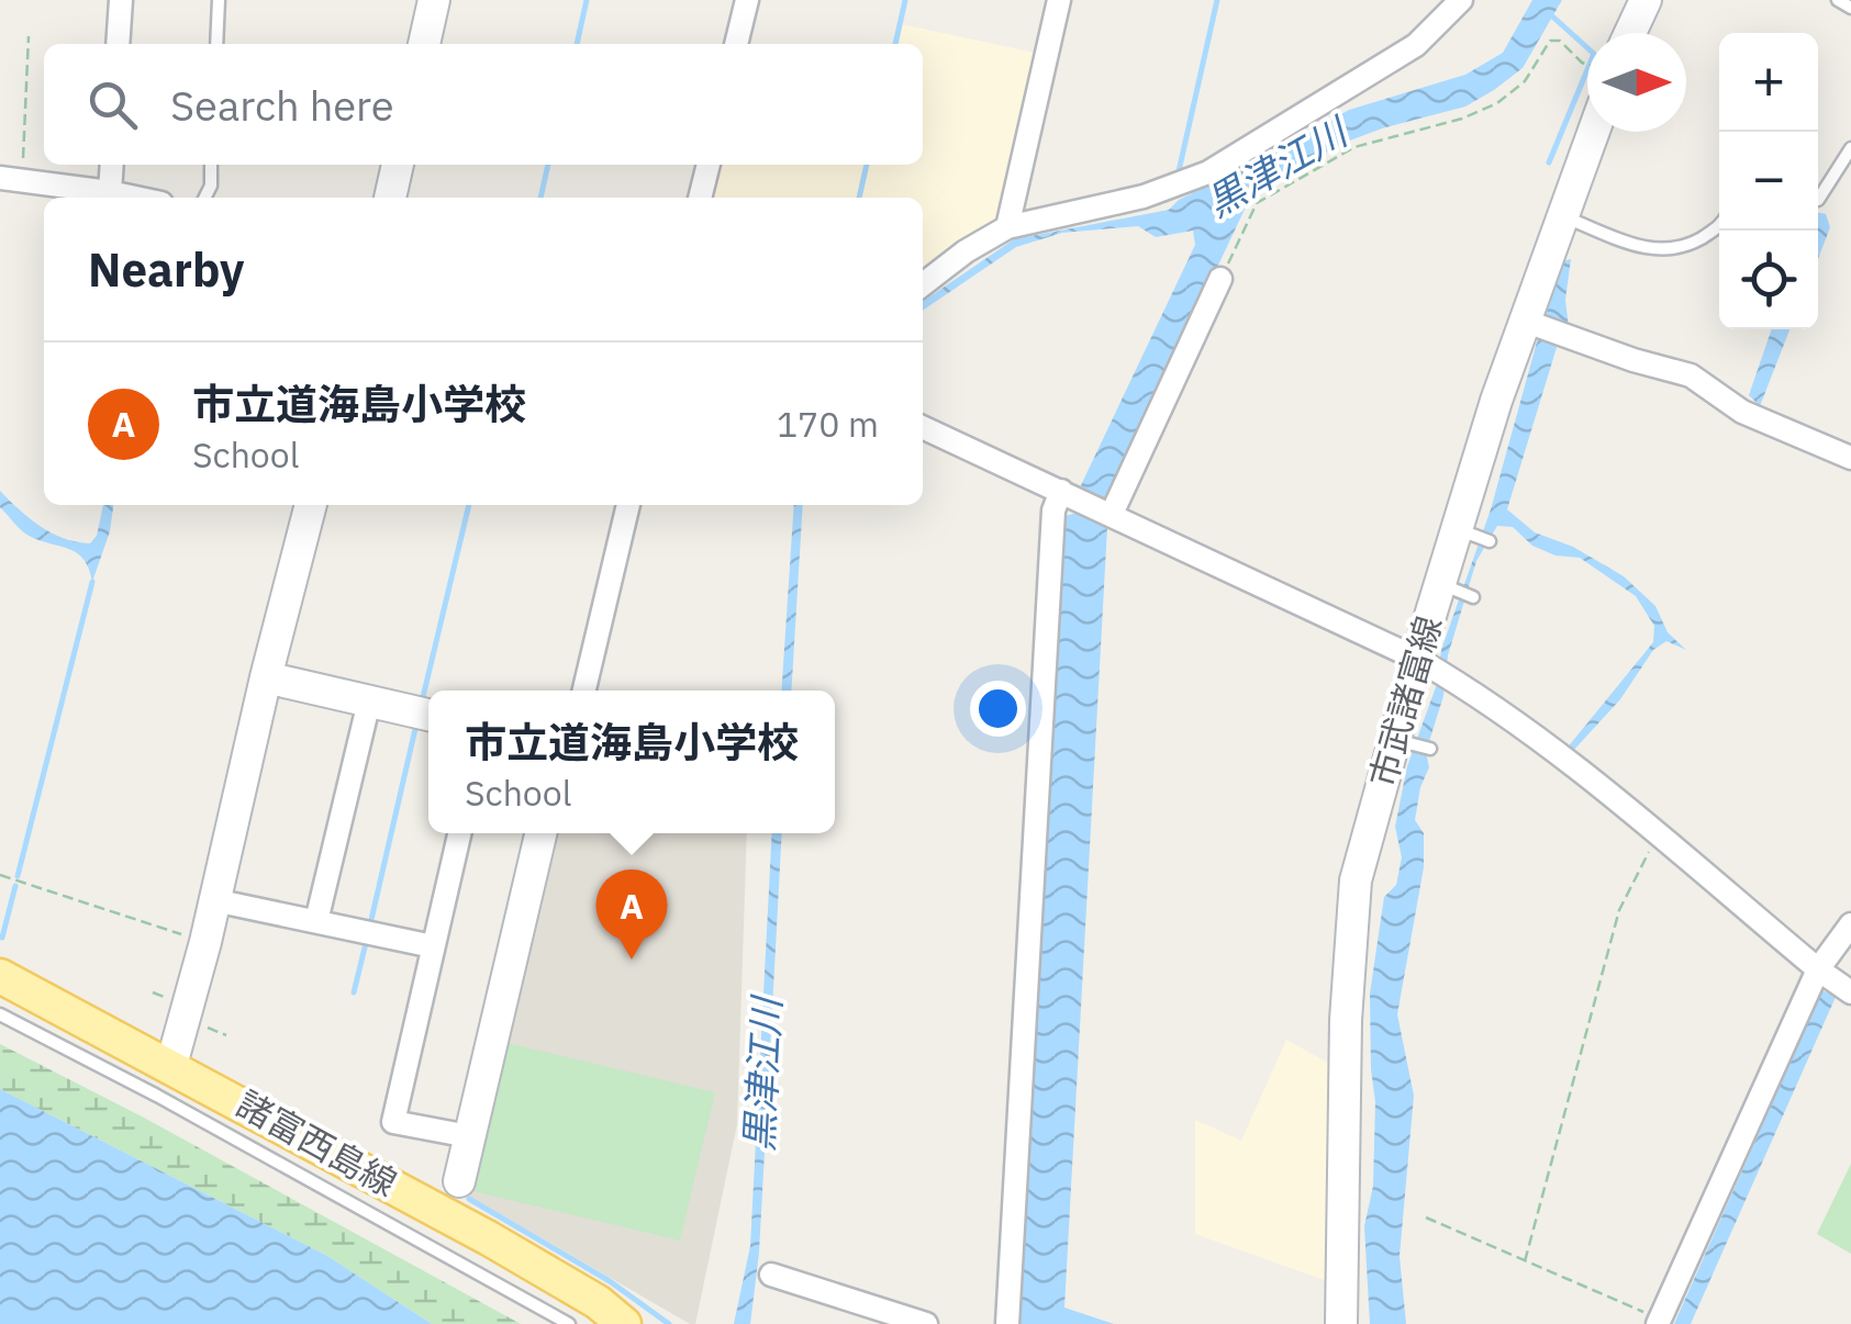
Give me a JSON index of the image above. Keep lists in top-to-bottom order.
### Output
{
  "streets": {
    "main road": ["市武諸富線", "諸富西島線"]
  },
  "water": ["黒津江川"],
  "north": "right",
  "page": {
    "map_buttons": ["+", "−"],
    "search": "Search here",
    "heading": "Nearby",
    "list": [
      {
        "mark": "A",
        "name": "市立道海島小学校",
        "note": "School",
        "value": "170 m"
      }
    ],
    "popup": ["市立道海島小学校", "School"],
    "pins": "A"
  }
}
